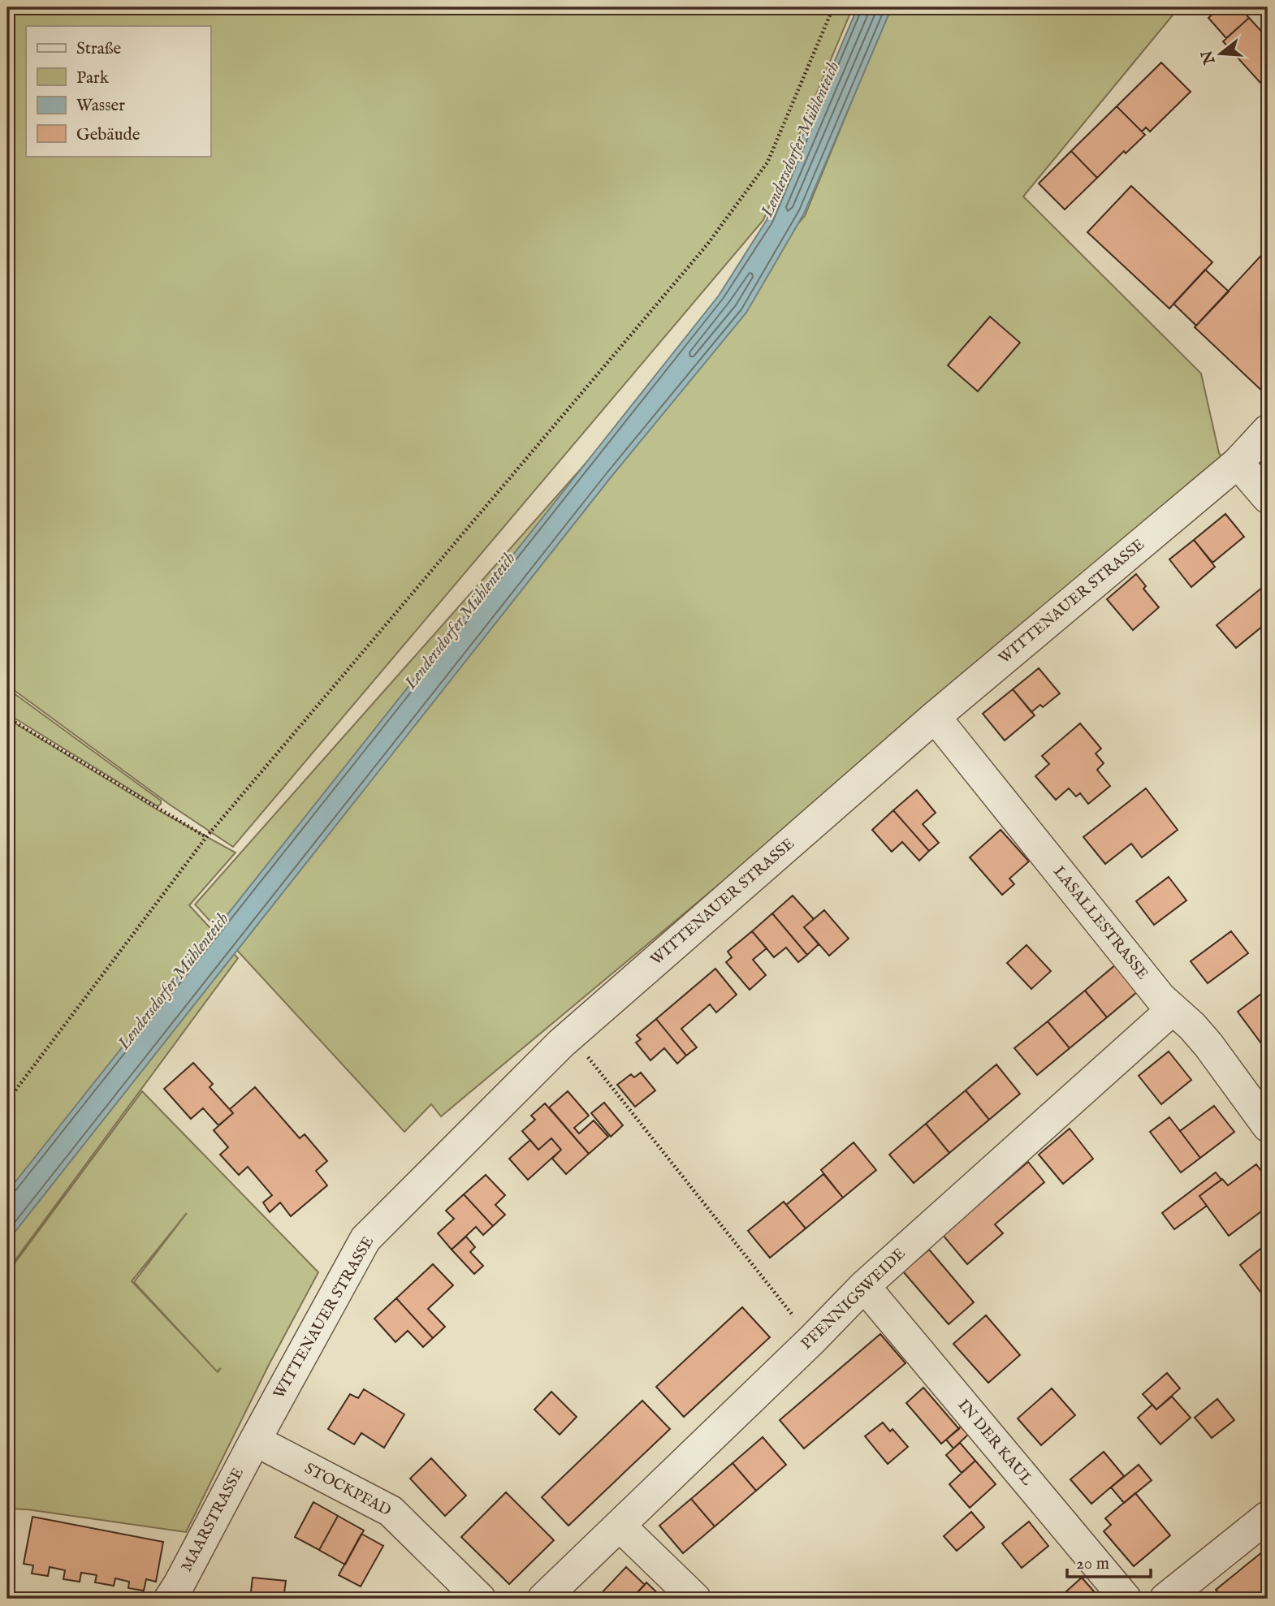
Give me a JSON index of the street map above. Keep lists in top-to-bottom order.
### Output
{
  "streets": {
    "street": [
      "WITTENAUER STRASSE",
      "LASALLESTRASSE",
      "PFENNIGSWEIDE",
      "IN DER KAUL",
      "STOCKPFAD",
      "MAARSTRASSE"
    ]
  },
  "crossings": [
    ["WITTENAUER STRASSE", "LASALLESTRASSE"],
    ["WITTENAUER STRASSE", "STOCKPFAD"],
    ["WITTENAUER STRASSE", "MAARSTRASSE"],
    ["LASALLESTRASSE", "PFENNIGSWEIDE"],
    ["PFENNIGSWEIDE", "IN DER KAUL"],
    ["STOCKPFAD", "MAARSTRASSE"]
  ],
  "water": ["Lendersdorfer Mühlenteich"],
  "legend": [
    "Straße",
    "Park",
    "Wasser",
    "Gebäude"
  ],
  "scale_bar": "20 m",
  "north": "left"
}
